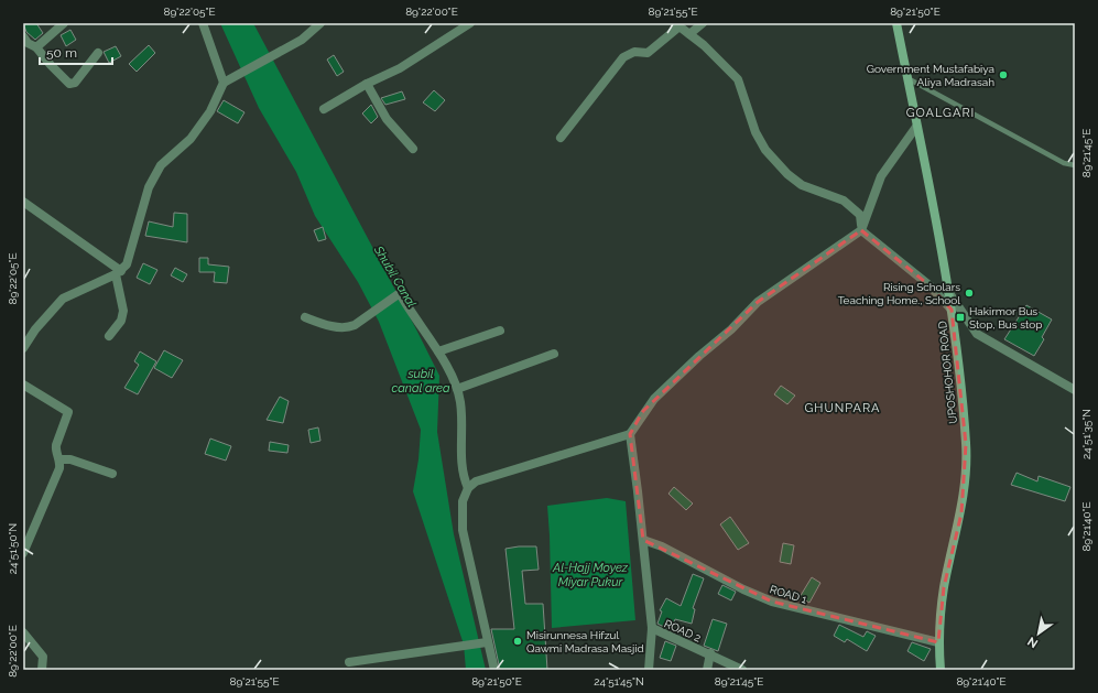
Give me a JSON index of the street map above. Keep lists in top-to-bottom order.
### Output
{
  "streets": {
    "main road": ["UPOSHOHOR ROAD"],
    "street": ["ROAD 1", "ROAD 2"]
  },
  "crossings": [
    ["UPOSHOHOR ROAD", "ROAD 1"]
  ],
  "districts": ["GOALGARI", "GHUNPARA"],
  "water": ["Shubil Canal", "subil canal area", "Al-Hajj Moyez Miyar Pukur"],
  "places": {
    "other": ["Government Mustafabiya Aliya Madrasah", "Rising Scholars Teaching Home., School", "Misirunnesa Hifzul Qawmi Madrasa Masjid"],
    "transit": ["Hakirmor Bus Stop, Bus stop"]
  },
  "scale_bar": "50 m",
  "north": "bottom left",
  "coordinates": [
    "89°22'05\"E",
    "89°22'00\"E",
    "89°21'55\"E",
    "89°21'50\"E",
    "89°21'45\"E",
    "24°51'35\"N",
    "89°21'40\"E",
    "24°51'50\"N",
    "24°51'45\"N"
  ]
}
